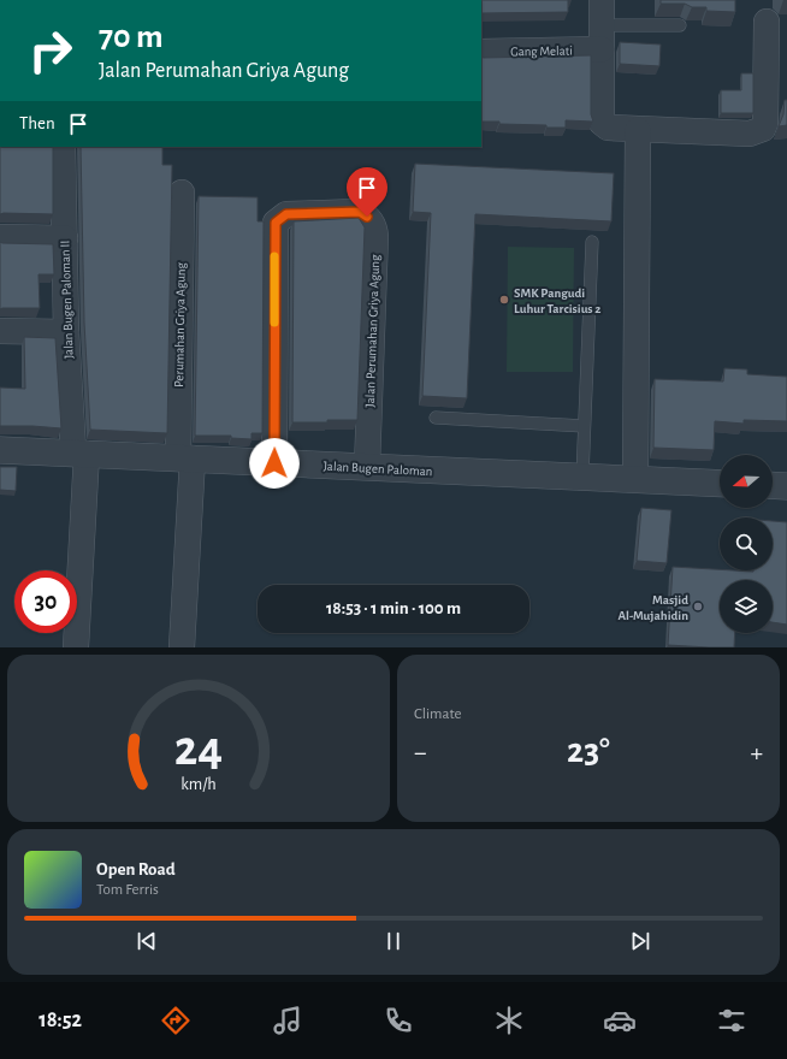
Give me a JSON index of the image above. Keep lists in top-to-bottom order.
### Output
{
  "streets": {
    "street": [
      "Gang Melati",
      "Jalan Bugen Paloman II",
      "Perumahan Griya Agung",
      "Jalan Perumahan Griya Agung",
      "Jalan Bugen Paloman"
    ]
  },
  "crossings": [
    ["Jalan Bugen Paloman II", "Jalan Bugen Paloman"],
    ["Perumahan Griya Agung", "Jalan Bugen Paloman"],
    ["Jalan Perumahan Griya Agung", "Jalan Bugen Paloman"]
  ],
  "places": ["SMK Pangudi Luhur Tarcisius 2", "Masjid Al-Mujahidin"],
  "north": "left",
  "page": {
    "turn": ["70 m", "Jalan Perumahan Griya Agung"],
    "then": "Then",
    "limit": "30",
    "trip": "18:53 · 1 min · 100 m",
    "tile": "Climate",
    "heat": ["−", "23°", "+"],
    "song": ["Open Road", "Tom Ferris"],
    "tabs": "18:52",
    "gauge": ["24", "km/h"]
  }
}
